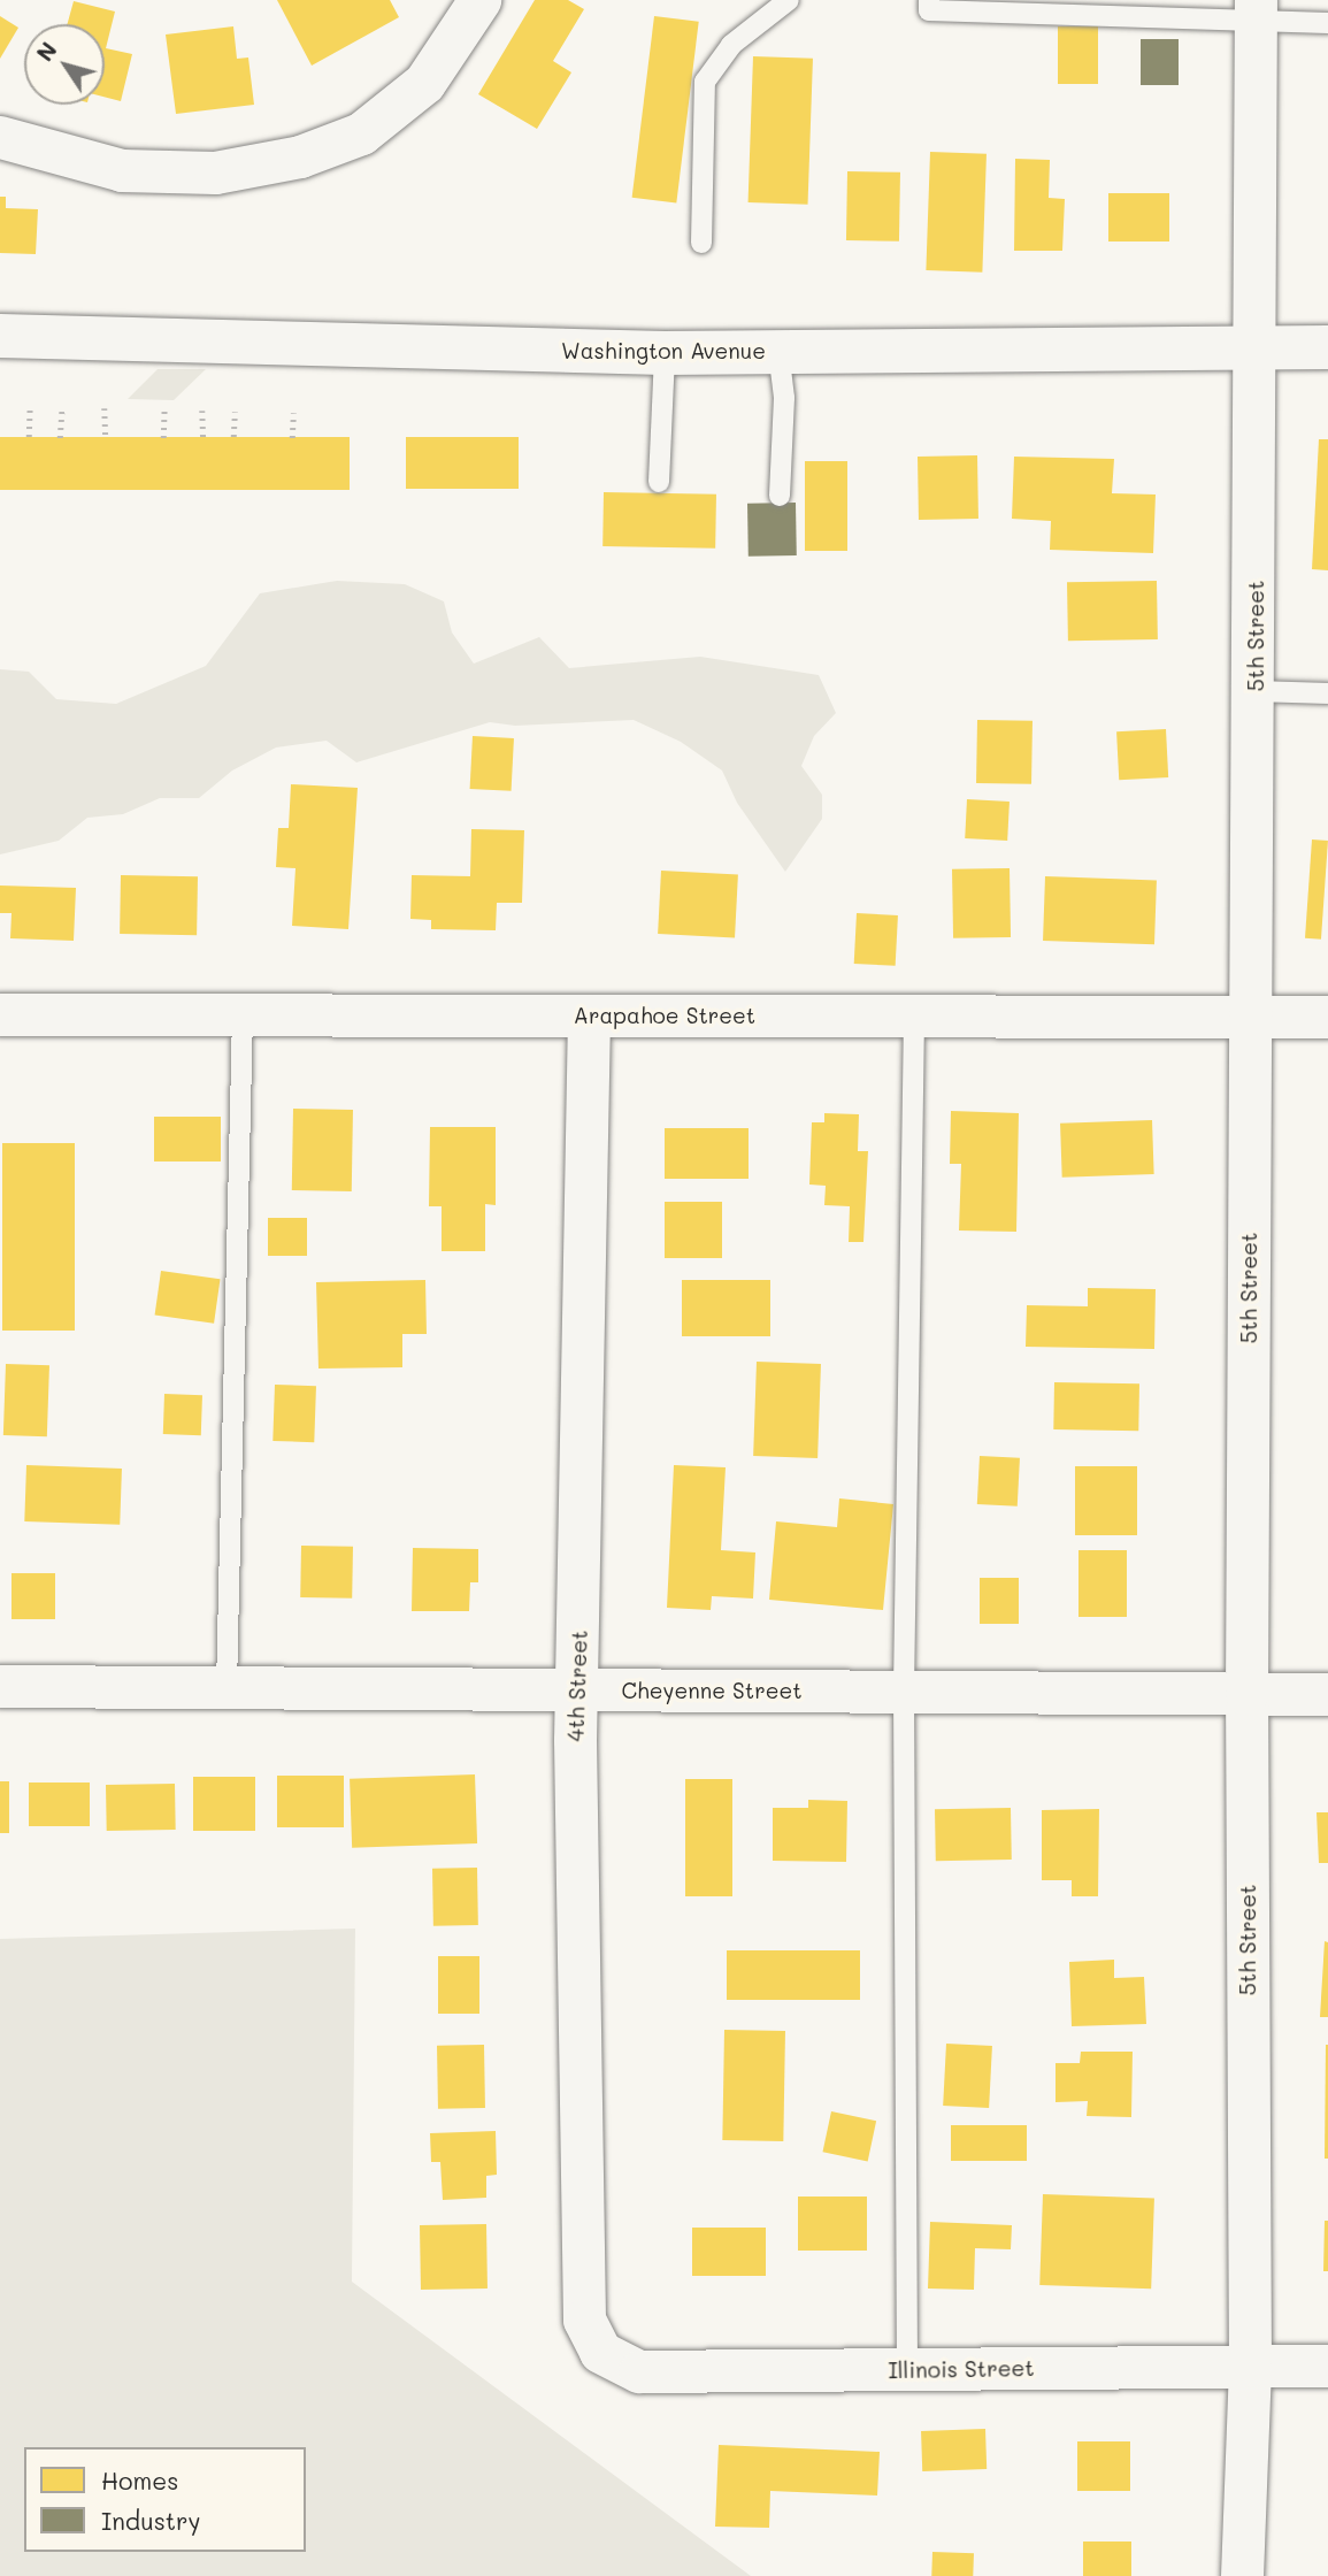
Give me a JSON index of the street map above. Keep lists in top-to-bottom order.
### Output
{
  "streets": {
    "street": [
      "Washington Avenue",
      "5th Street",
      "Arapahoe Street",
      "4th Street",
      "Cheyenne Street",
      "Illinois Street"
    ]
  },
  "crossings": [
    ["Washington Avenue", "5th Street"],
    ["5th Street", "Arapahoe Street"],
    ["5th Street", "Cheyenne Street"],
    ["5th Street", "Illinois Street"],
    ["Arapahoe Street", "4th Street"],
    ["4th Street", "Cheyenne Street"],
    ["4th Street", "Illinois Street"]
  ],
  "legend": ["Homes", "Industry"],
  "north": "top left"
}
